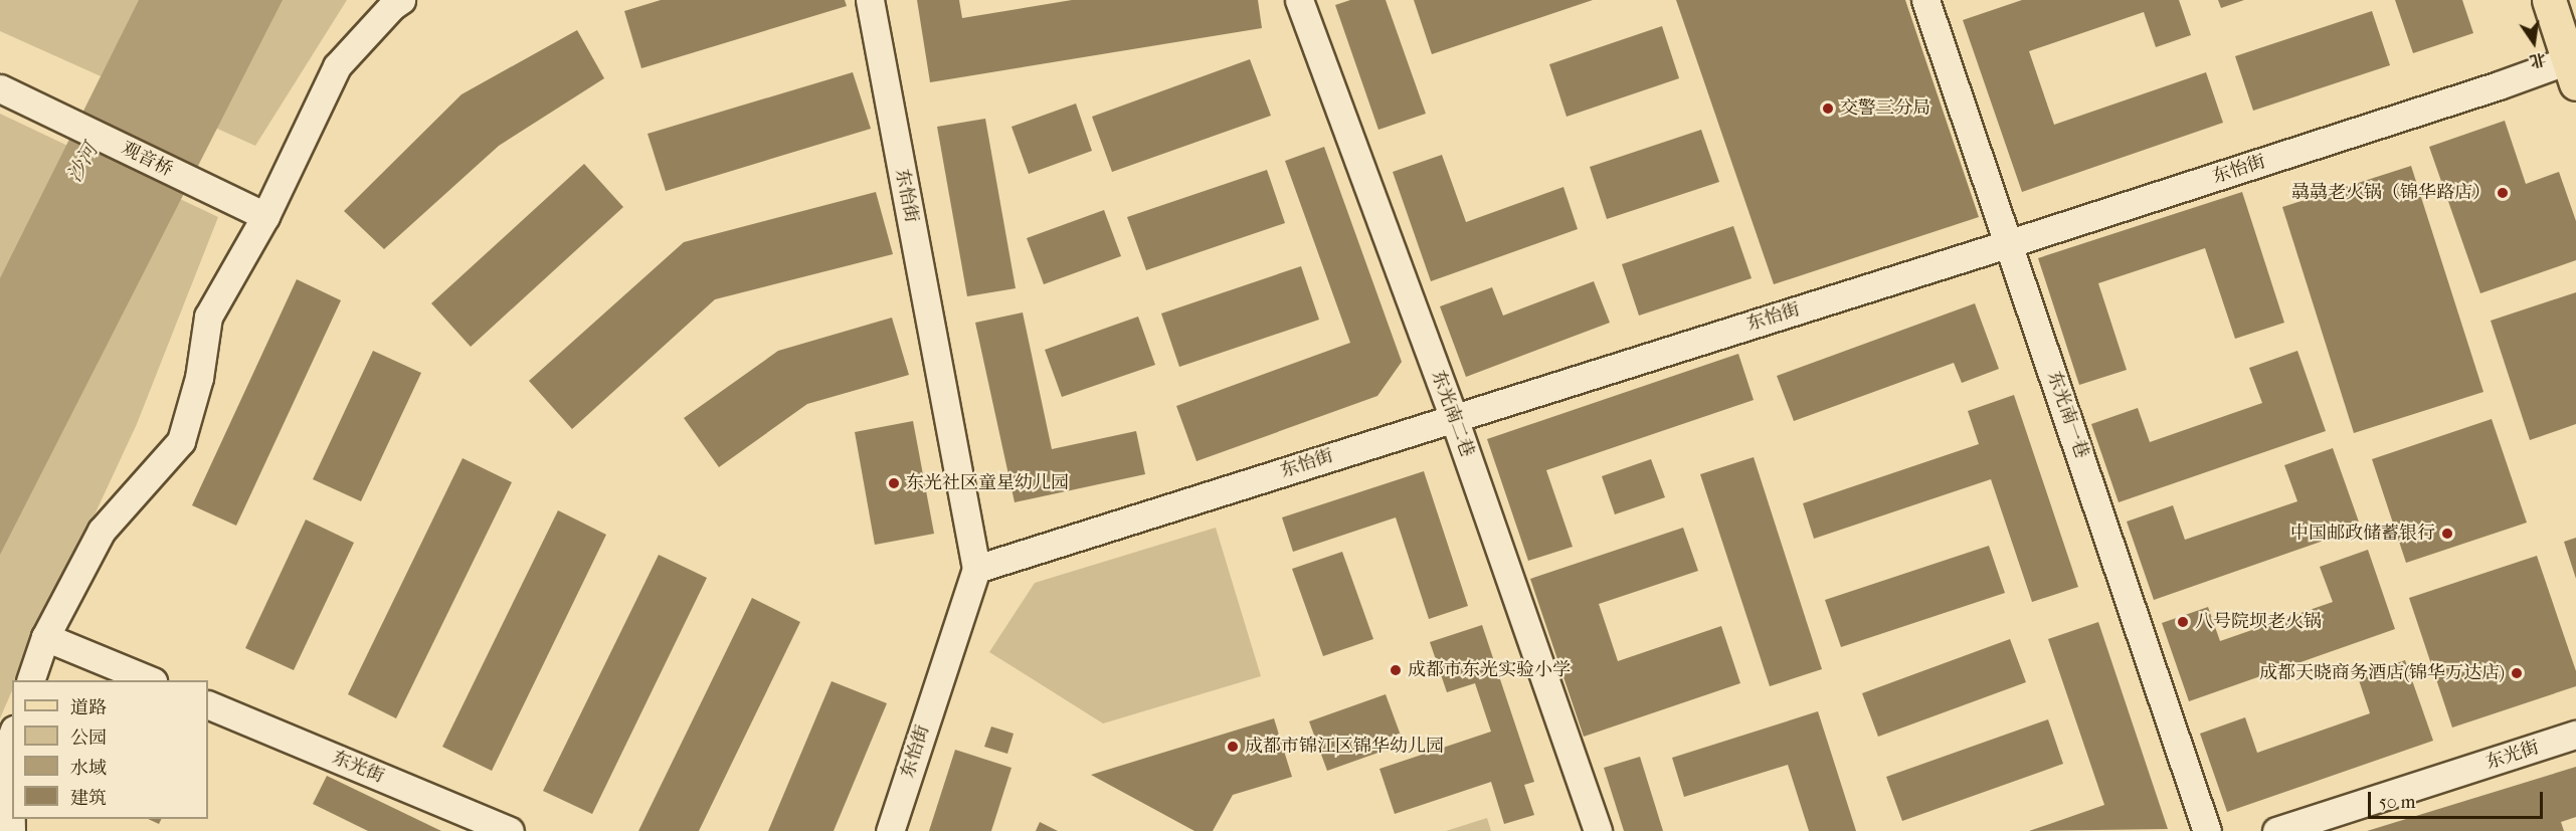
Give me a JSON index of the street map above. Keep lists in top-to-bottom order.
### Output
{
  "streets": {
    "street": [
      "观音桥",
      "东怡街",
      "东光南二巷",
      "东光南一巷",
      "东光街"
    ]
  },
  "crossings": [
    ["东怡街", "东光南二巷"],
    ["东怡街", "东光南一巷"]
  ],
  "water": ["沙河"],
  "places": [
    "交警三分局",
    "骉骉老火锅（锦华路店）",
    "东光社区童星幼儿园",
    "中国邮政储蓄银行",
    "八号院坝老火锅",
    "成都市东光实验小学",
    "成都天晓商务酒店(锦华万达店)",
    "成都市锦江区锦华幼儿园"
  ],
  "legend": [
    "道路",
    "公园",
    "水域",
    "建筑"
  ],
  "scale_bar": "50 m",
  "north": "bottom"
}
